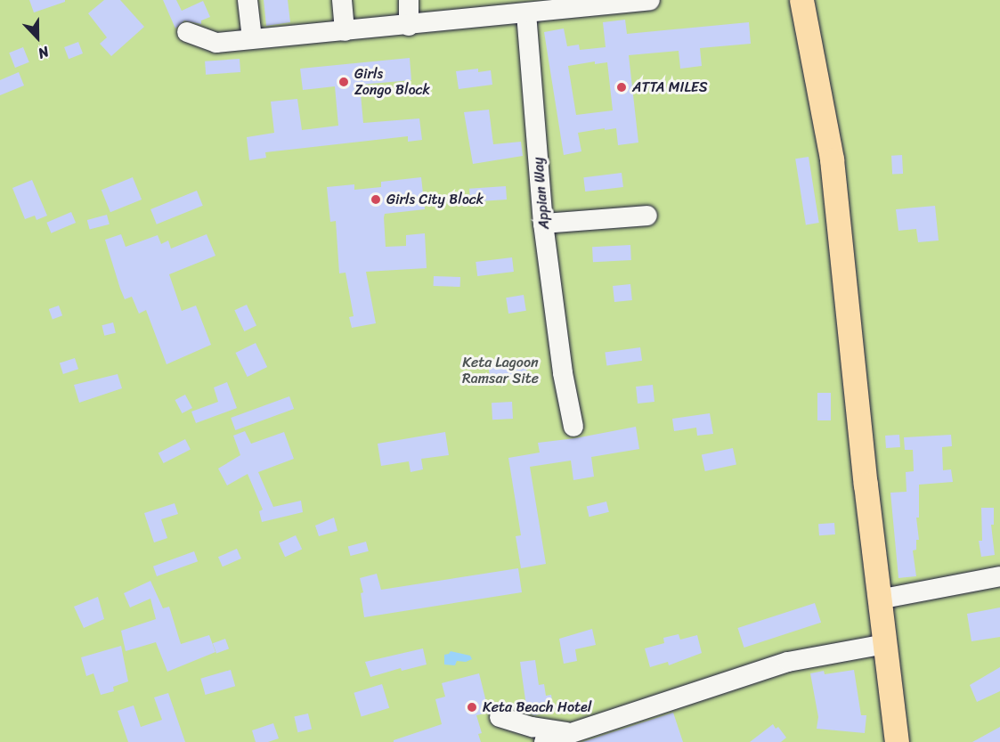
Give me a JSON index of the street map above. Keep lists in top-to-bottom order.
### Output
{
  "streets": {
    "street": ["Appian Way"]
  },
  "parks": ["Keta Lagoon Ramsar Site"],
  "places": [
    "Girls Zongo Block",
    "ATTA MILES",
    "Girls City Block",
    "Keta Beach Hotel"
  ],
  "north": "bottom"
}
